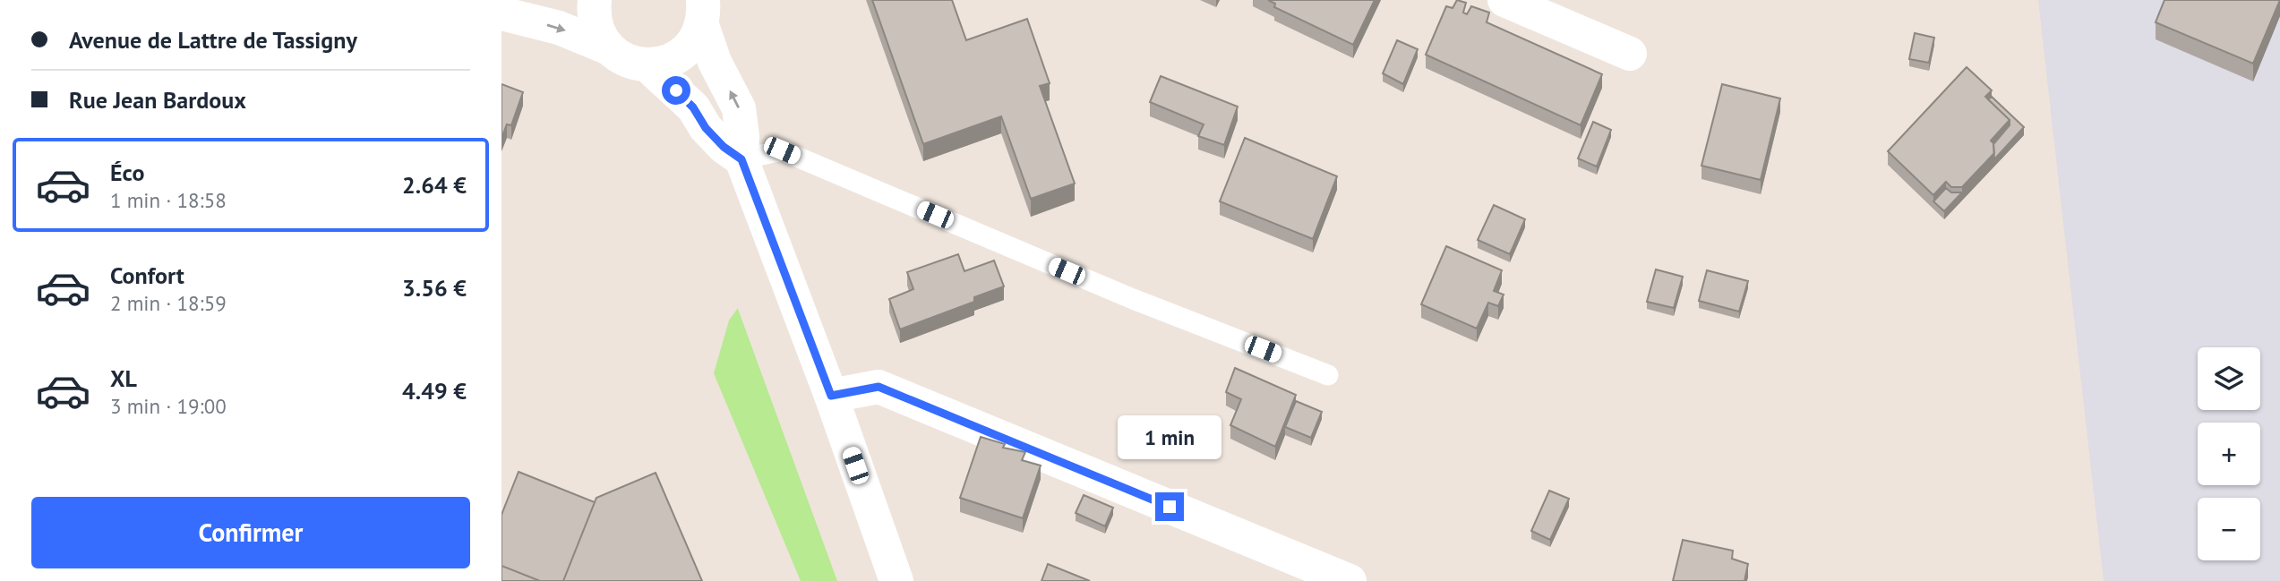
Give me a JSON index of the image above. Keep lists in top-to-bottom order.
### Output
{
  "page": {
    "banner": ["Avenue de Lattre de Tassigny", "Rue Jean Bardoux"],
    "list": [
      {
        "name": "Éco",
        "note": "1 min · 18:58",
        "value": "2.64 €"
      },
      {
        "name": "Confort",
        "note": "2 min · 18:59",
        "value": "3.56 €"
      },
      {
        "name": "XL",
        "note": "3 min · 19:00",
        "value": "4.49 €"
      }
    ],
    "map_buttons": ["+", "−"],
    "bubble": "1 min",
    "buttons": "Confirmer"
  }
}
